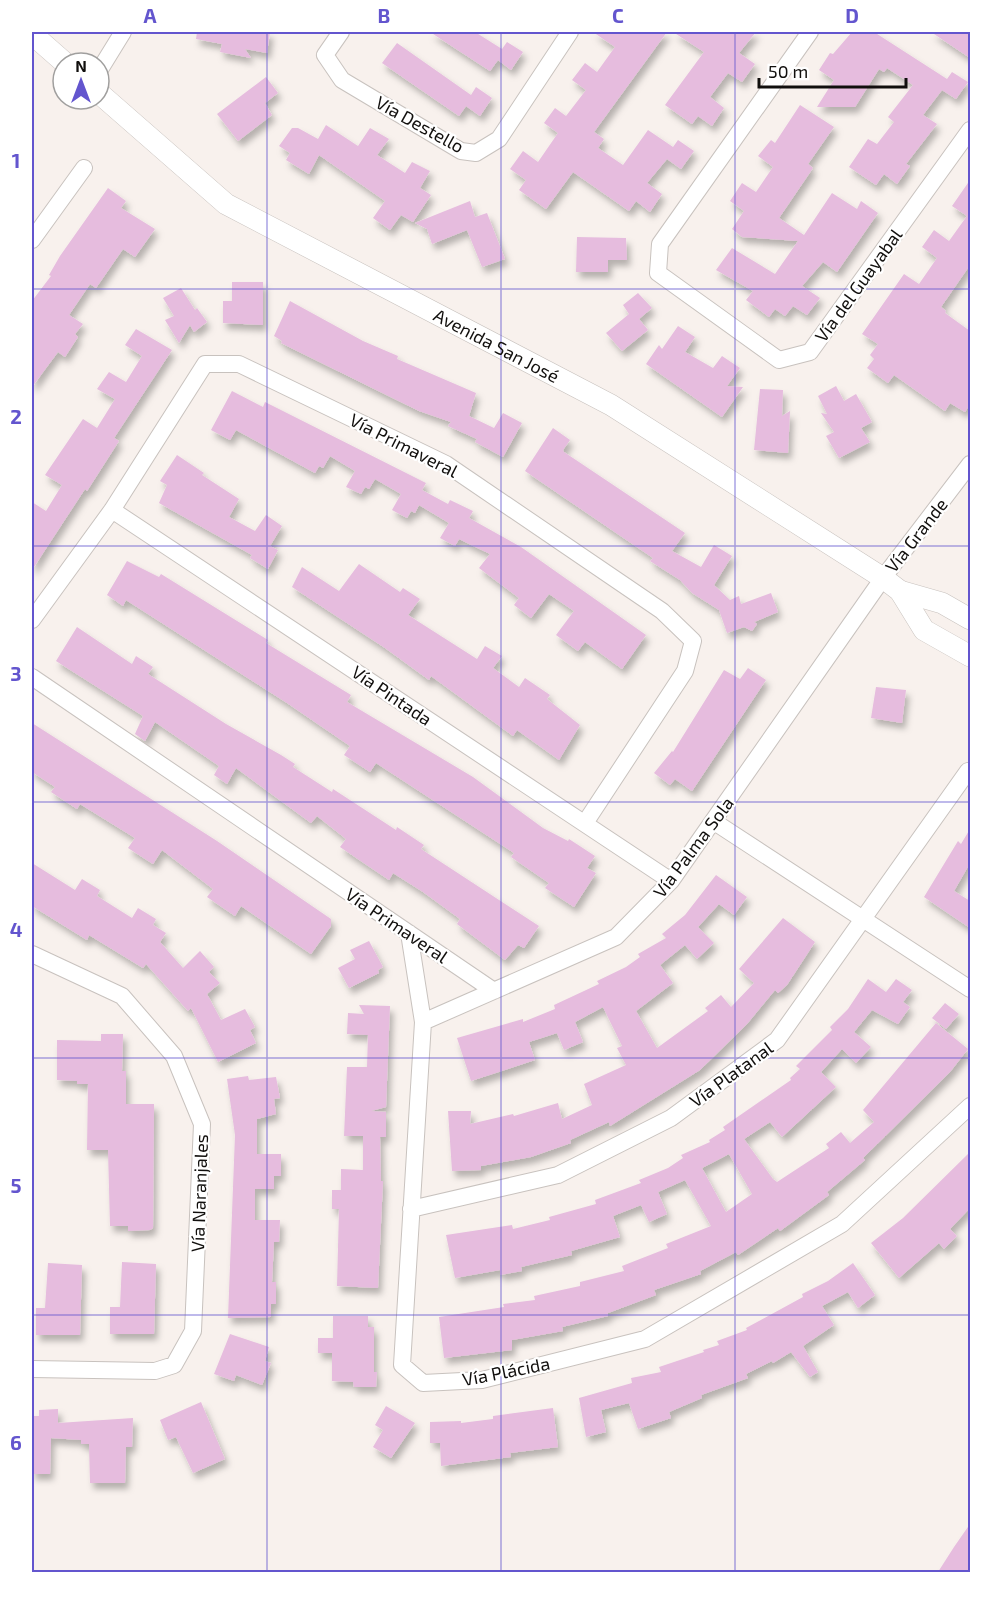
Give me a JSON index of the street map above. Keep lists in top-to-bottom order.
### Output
{
  "streets": {
    "street": [
      "Vía Destello",
      "Vía del Guayabal",
      "Avenida San José",
      "Vía Primaveral",
      "Vía Grande",
      "Vía Pintada",
      "Vía Palma Sola",
      "Vía Platanal",
      "Vía Naranjales",
      "Vía Plácida"
    ]
  },
  "crossings": [
    ["Avenida San José", "Vía Grande"],
    ["Avenida San José", "Vía Palma Sola"],
    ["Vía Primaveral", "Vía Pintada"],
    ["Vía Primaveral", "Vía Palma Sola"],
    ["Vía Primaveral", "Vía Plácida"],
    ["Vía Grande", "Vía Palma Sola"],
    ["Vía Pintada", "Vía Palma Sola"],
    ["Vía Palma Sola", "Vía Plácida"],
    ["Vía Platanal", "Vía Plácida"]
  ],
  "scale_bar": "50 m",
  "north": "top",
  "grid": {
    "columns": [
      "A",
      "B",
      "C",
      "D"
    ],
    "rows": [
      "1",
      "2",
      "3",
      "4",
      "5",
      "6"
    ]
  }
}
